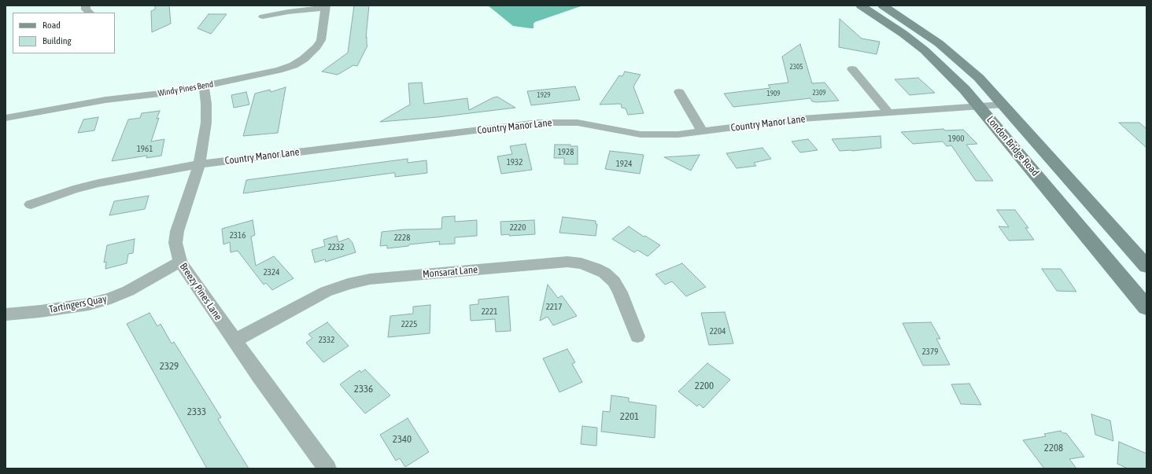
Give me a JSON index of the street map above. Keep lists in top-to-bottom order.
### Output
{
  "streets": {
    "main road": ["London Bridge Road"],
    "street": [
      "Windy Pines Bend",
      "Country Manor Lane",
      "Monsarat Lane",
      "Breezy Pines Lane",
      "Tartingers Quay"
    ]
  },
  "crossings": [
    ["Windy Pines Bend", "Breezy Pines Lane"],
    ["Country Manor Lane", "London Bridge Road"],
    ["Country Manor Lane", "Breezy Pines Lane"],
    ["Monsarat Lane", "Breezy Pines Lane"],
    ["Breezy Pines Lane", "Tartingers Quay"]
  ],
  "house_numbers": [
    "2305",
    "2309",
    "1909",
    "1929",
    "1900",
    "1961",
    "1928",
    "1932",
    "1924",
    "2220",
    "2316",
    "2228",
    "2232",
    "2324",
    "2217",
    "2221",
    "2225",
    "2204",
    "2332",
    "2379",
    "2329",
    "2200",
    "2336",
    "2333",
    "2201",
    "2340",
    "2208"
  ],
  "legend": ["Road", "Building"]
}
